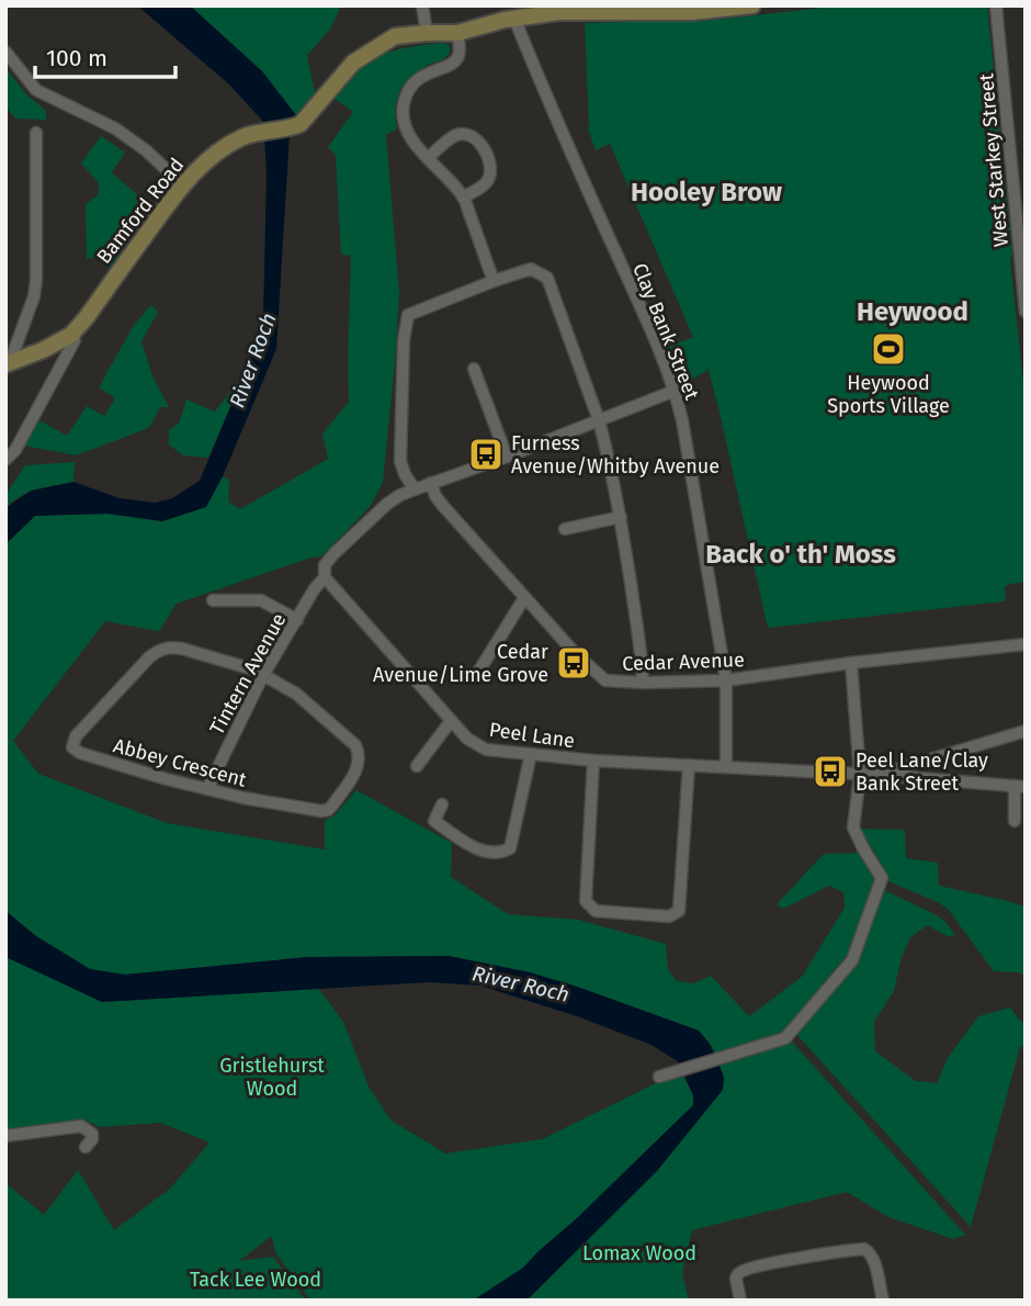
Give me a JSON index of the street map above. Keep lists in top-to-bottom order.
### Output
{
  "streets": {
    "street": [
      "West Starkey Street",
      "Bamford Road",
      "Clay Bank Street",
      "Cedar Avenue",
      "Tintern Avenue",
      "Peel Lane",
      "Abbey Crescent"
    ]
  },
  "crossings": [
    ["Bamford Road", "Clay Bank Street"],
    ["Clay Bank Street", "Cedar Avenue"],
    ["Clay Bank Street", "Peel Lane"],
    ["Tintern Avenue", "Peel Lane"],
    ["Tintern Avenue", "Abbey Crescent"]
  ],
  "districts": ["Hooley Brow", "Heywood", "Back o' th' Moss"],
  "water": ["River Roch"],
  "parks": ["Gristlehurst Wood", "Lomax Wood", "Tack Lee Wood"],
  "places": {
    "sports": ["Heywood Sports Village"],
    "bus stop": ["Furness Avenue/Whitby Avenue", "Cedar Avenue/Lime Grove", "Peel Lane/Clay Bank Street"]
  },
  "scale_bar": "100 m"
}
